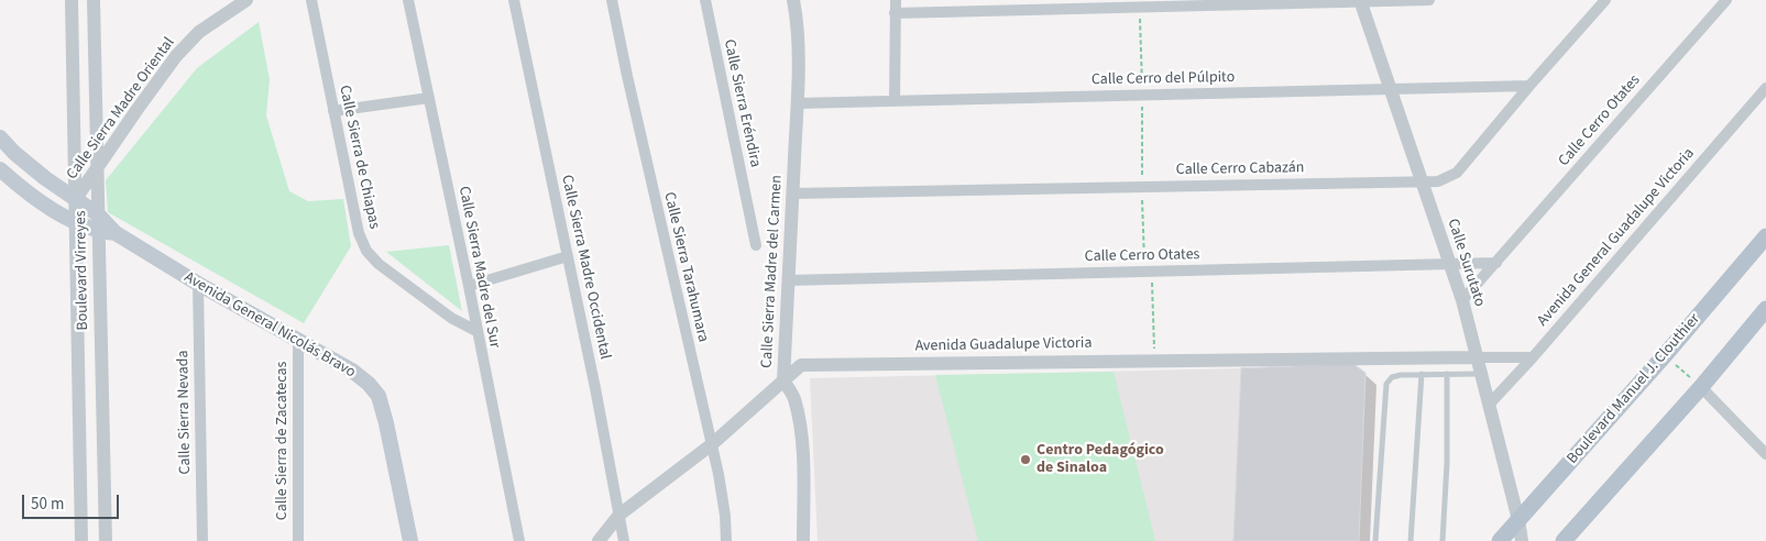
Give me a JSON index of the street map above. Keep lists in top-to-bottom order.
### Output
{
  "streets": {
    "main road": ["Avenida General Nicolás Bravo", "Boulevard Manuel J. Clouthier"],
    "street": [
      "Calle Cerro del Púlpito",
      "Calle Sierra Eréndira",
      "Calle Sierra Madre Oriental",
      "Calle Cerro Otates",
      "Calle Sierra de Chiapas",
      "Calle Cerro Cabazán",
      "Avenida General Guadalupe Victoria",
      "Calle Surutato",
      "Calle Sierra Madre del Sur",
      "Calle Sierra Madre Occidental",
      "Calle Sierra Tarahumara",
      "Boulevard Virreyes",
      "Calle Sierra Madre del Carmen",
      "Avenida Guadalupe Victoria",
      "Calle Sierra Nevada",
      "Calle Sierra de Zacatecas"
    ]
  },
  "crossings": [
    ["Calle Cerro del Púlpito", "Calle Cerro Cabazán"],
    ["Calle Cerro del Púlpito", "Calle Surutato"],
    ["Calle Cerro del Púlpito", "Calle Sierra Madre del Carmen"],
    ["Calle Sierra Madre Oriental", "Boulevard Virreyes"],
    ["Calle Sierra Madre Oriental", "Avenida General Nicolás Bravo"],
    ["Calle Cerro Otates", "Calle Surutato"],
    ["Calle Cerro Otates", "Calle Sierra Madre del Carmen"],
    ["Calle Sierra de Chiapas", "Calle Sierra Madre del Sur"],
    ["Calle Cerro Cabazán", "Calle Surutato"],
    ["Calle Cerro Cabazán", "Calle Sierra Madre del Carmen"],
    ["Avenida General Guadalupe Victoria", "Calle Surutato"],
    ["Calle Surutato", "Avenida Guadalupe Victoria"],
    ["Calle Surutato", "Boulevard Manuel J. Clouthier"],
    ["Calle Sierra Madre Occidental", "Avenida Guadalupe Victoria"],
    ["Calle Sierra Tarahumara", "Avenida Guadalupe Victoria"],
    ["Boulevard Virreyes", "Avenida General Nicolás Bravo"],
    ["Calle Sierra Madre del Carmen", "Avenida Guadalupe Victoria"],
    ["Avenida General Nicolás Bravo", "Calle Sierra Nevada"],
    ["Avenida General Nicolás Bravo", "Calle Sierra de Zacatecas"]
  ],
  "places": ["Centro Pedagógico de Sinaloa"],
  "scale_bar": "50 m"
}
